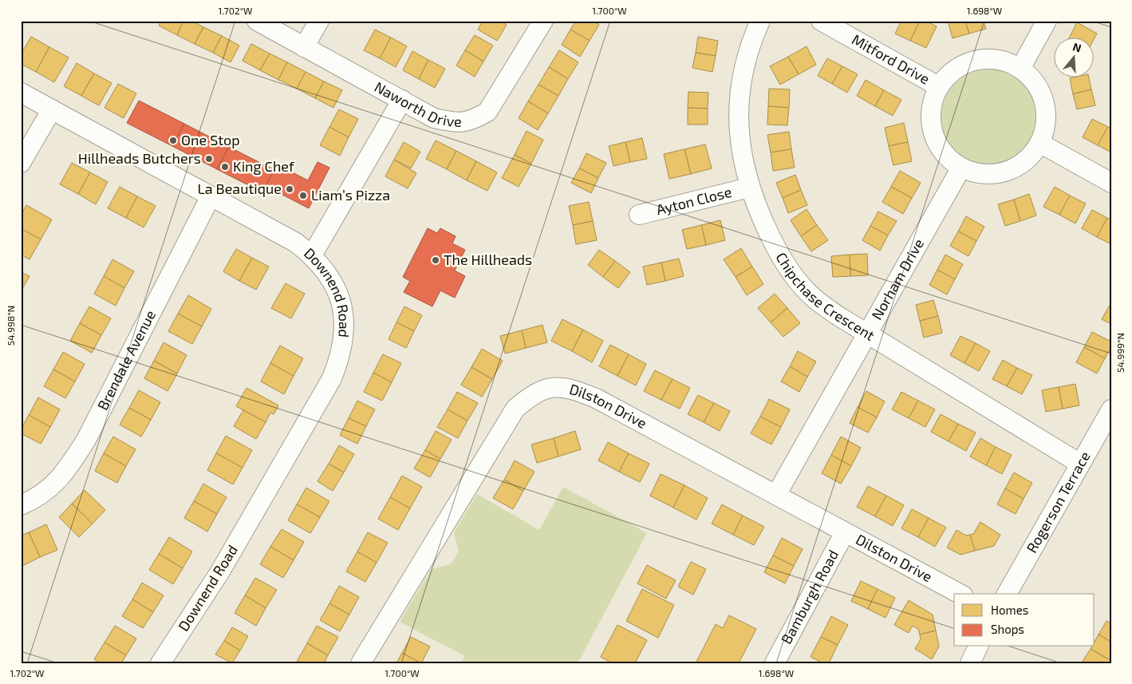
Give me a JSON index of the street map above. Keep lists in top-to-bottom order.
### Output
{
  "streets": {
    "street": [
      "Mitford Drive",
      "Naworth Drive",
      "Ayton Close",
      "Norham Drive",
      "Chipchase Crescent",
      "Downend Road",
      "Brendale Avenue",
      "Dilston Drive",
      "Rogerson Terrace",
      "Bamburgh Road"
    ]
  },
  "crossings": [
    ["Mitford Drive", "Norham Drive"],
    ["Ayton Close", "Chipchase Crescent"],
    ["Norham Drive", "Chipchase Crescent"],
    ["Norham Drive", "Dilston Drive"],
    ["Chipchase Crescent", "Rogerson Terrace"],
    ["Downend Road", "Brendale Avenue"],
    ["Dilston Drive", "Bamburgh Road"]
  ],
  "places": [
    "One Stop",
    "Hillheads Butchers",
    "King Chef",
    "La Beautique",
    "Liam’s Pizza",
    "The Hillheads"
  ],
  "legend": ["Homes", "Shops"],
  "north": "top",
  "coordinates": [
    "1.702°W",
    "1.700°W",
    "1.698°W",
    "54.998°N",
    "54.999°N"
  ]
}
